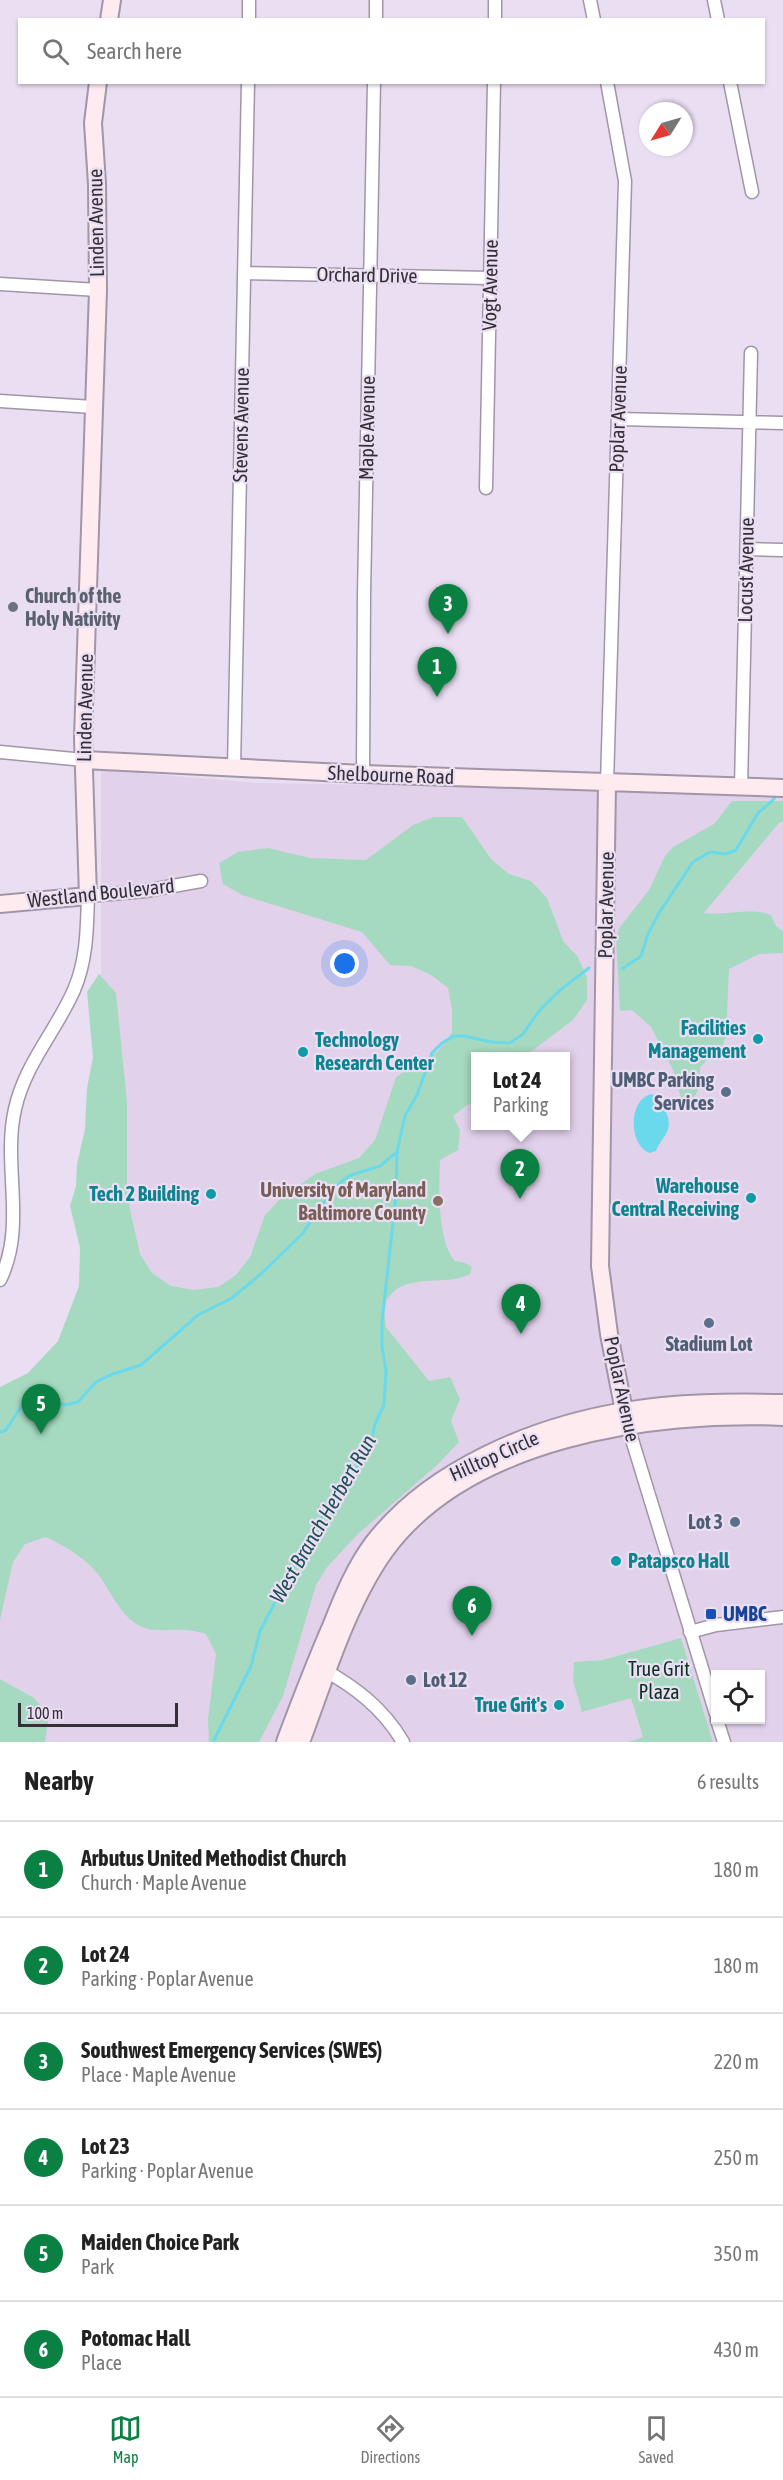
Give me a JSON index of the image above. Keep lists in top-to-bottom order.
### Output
{
  "streets": {
    "street": [
      "Linden Avenue",
      "Orchard Drive",
      "Vogt Avenue",
      "Poplar Avenue",
      "Stevens Avenue",
      "Maple Avenue",
      "Locust Avenue",
      "Shelbourne Road",
      "Westland Boulevard",
      "Hilltop Circle"
    ]
  },
  "crossings": [
    ["Linden Avenue", "Shelbourne Road"],
    ["Linden Avenue", "Westland Boulevard"],
    ["Orchard Drive", "Vogt Avenue"],
    ["Orchard Drive", "Stevens Avenue"],
    ["Orchard Drive", "Maple Avenue"],
    ["Poplar Avenue", "Shelbourne Road"],
    ["Poplar Avenue", "Hilltop Circle"],
    ["Stevens Avenue", "Shelbourne Road"],
    ["Maple Avenue", "Shelbourne Road"],
    ["Locust Avenue", "Shelbourne Road"]
  ],
  "water": ["West Branch Herbert Run"],
  "parks": ["True Grit Plaza"],
  "places": {
    "other": [
      "Church of the Holy Nativity",
      "Facilities Management",
      "Technology Research Center",
      "UMBC Parking Services",
      "Tech 2 Building",
      "Warehouse Central Receiving",
      "University of Maryland Baltimore County",
      "Stadium Lot",
      "Lot 3",
      "Patapsco Hall",
      "Lot 12",
      "True Grit's"
    ],
    "transit": ["UMBC"]
  },
  "scale_bar": "100 m",
  "north": "bottom left",
  "page": {
    "search": "Search here",
    "pins": [
      "3",
      "1",
      "2",
      "4",
      "5",
      "6"
    ],
    "popup": ["Lot 24", "Parking"],
    "scale": "100 m",
    "heading": ["Nearby", "6 results"],
    "list": [
      {
        "mark": "1",
        "name": "Arbutus United Methodist Church",
        "note": "Church · Maple Avenue",
        "value": "180 m"
      },
      {
        "mark": "2",
        "name": "Lot 24",
        "note": "Parking · Poplar Avenue",
        "value": "180 m"
      },
      {
        "mark": "3",
        "name": "Southwest Emergency Services (SWES)",
        "note": "Place · Maple Avenue",
        "value": "220 m"
      },
      {
        "mark": "4",
        "name": "Lot 23",
        "note": "Parking · Poplar Avenue",
        "value": "250 m"
      },
      {
        "mark": "5",
        "name": "Maiden Choice Park",
        "note": "Park",
        "value": "350 m"
      },
      {
        "mark": "6",
        "name": "Potomac Hall",
        "note": "Place",
        "value": "430 m"
      }
    ],
    "nav": ["Map", "Directions", "Saved"]
  }
}
